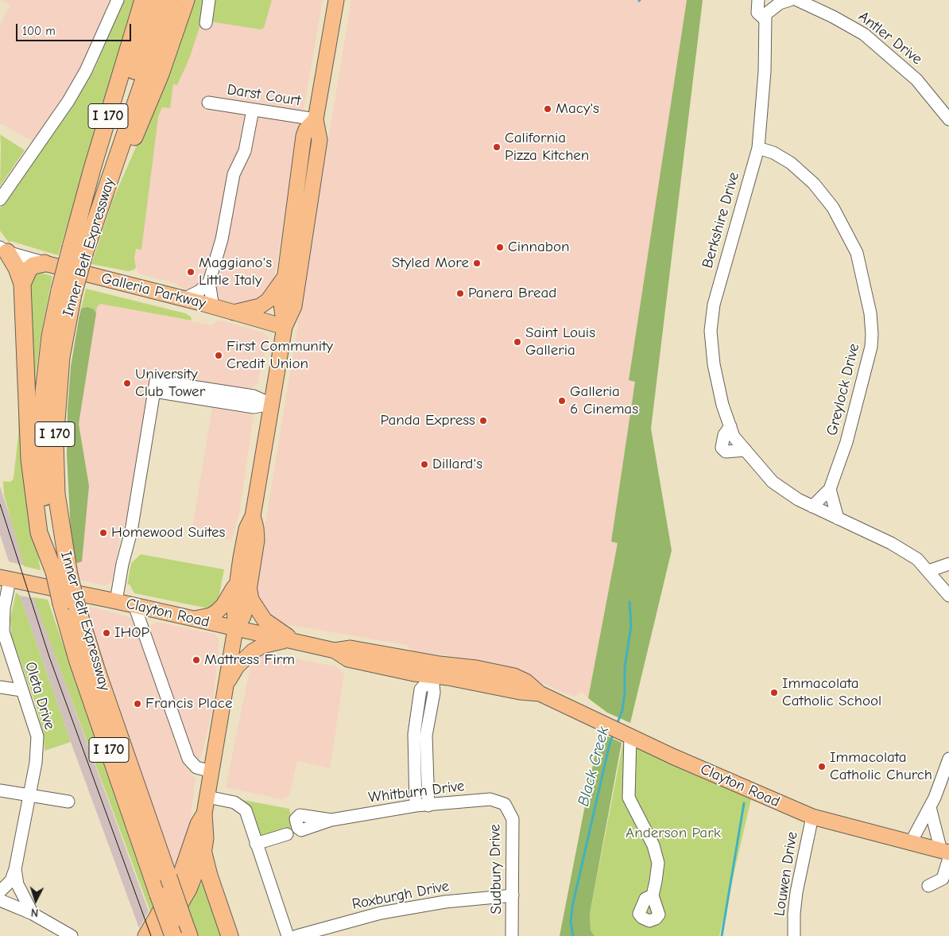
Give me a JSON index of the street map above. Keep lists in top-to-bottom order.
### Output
{
  "streets": {
    "highway": ["I 170", "Inner Belt Expressway"],
    "main road": ["Galleria Parkway", "Clayton Road"],
    "street": [
      "Antler Drive",
      "Darst Court",
      "Berkshire Drive",
      "Greylock Drive",
      "Oleta Drive",
      "Whitburn Drive",
      "Sudbury Drive",
      "Louwen Drive",
      "Roxburgh Drive"
    ]
  },
  "crossings": [
    ["Antler Drive", "Berkshire Drive"],
    ["Berkshire Drive", "Greylock Drive"],
    ["Clayton Road", "Oleta Drive"],
    ["Clayton Road", "Louwen Drive"],
    ["Whitburn Drive", "Sudbury Drive"],
    ["Sudbury Drive", "Roxburgh Drive"]
  ],
  "water": ["Black Creek"],
  "parks": ["Anderson Park"],
  "places": [
    "Macy's",
    "California Pizza Kitchen",
    "Cinnabon",
    "Styled More",
    "Maggiano's Little Italy",
    "Panera Bread",
    "Saint Louis Galleria",
    "First Community Credit Union",
    "University Club Tower",
    "Galleria 6 Cinemas",
    "Panda Express",
    "Dillard's",
    "Homewood Suites",
    "IHOP",
    "Mattress Firm",
    "Immacolata Catholic School",
    "Francis Place",
    "Immacolata Catholic Church"
  ],
  "scale_bar": "100 m",
  "north": "bottom"
}
